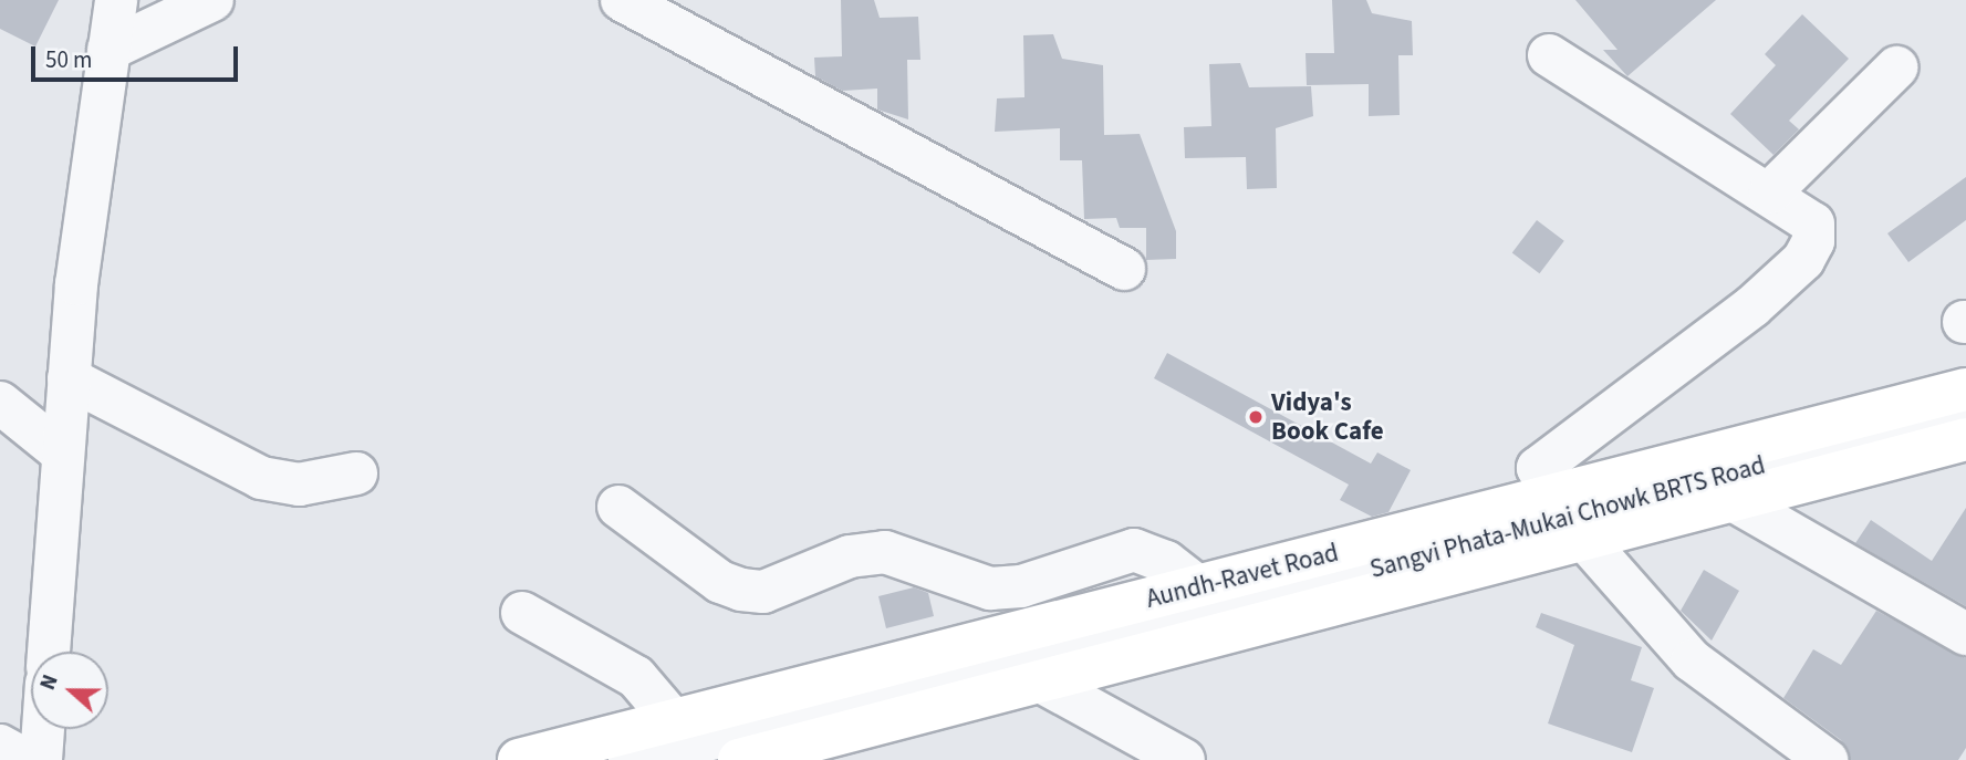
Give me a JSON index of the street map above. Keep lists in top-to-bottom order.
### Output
{
  "streets": {
    "main road": ["Aundh-Ravet Road"],
    "street": ["Sangvi Phata-Mukai Chowk BRTS Road"]
  },
  "crossings": [
    ["Sangvi Phata-Mukai Chowk BRTS Road", "Aundh-Ravet Road"]
  ],
  "places": ["Vidya's Book Cafe"],
  "scale_bar": "50 m",
  "north": "left"
}
